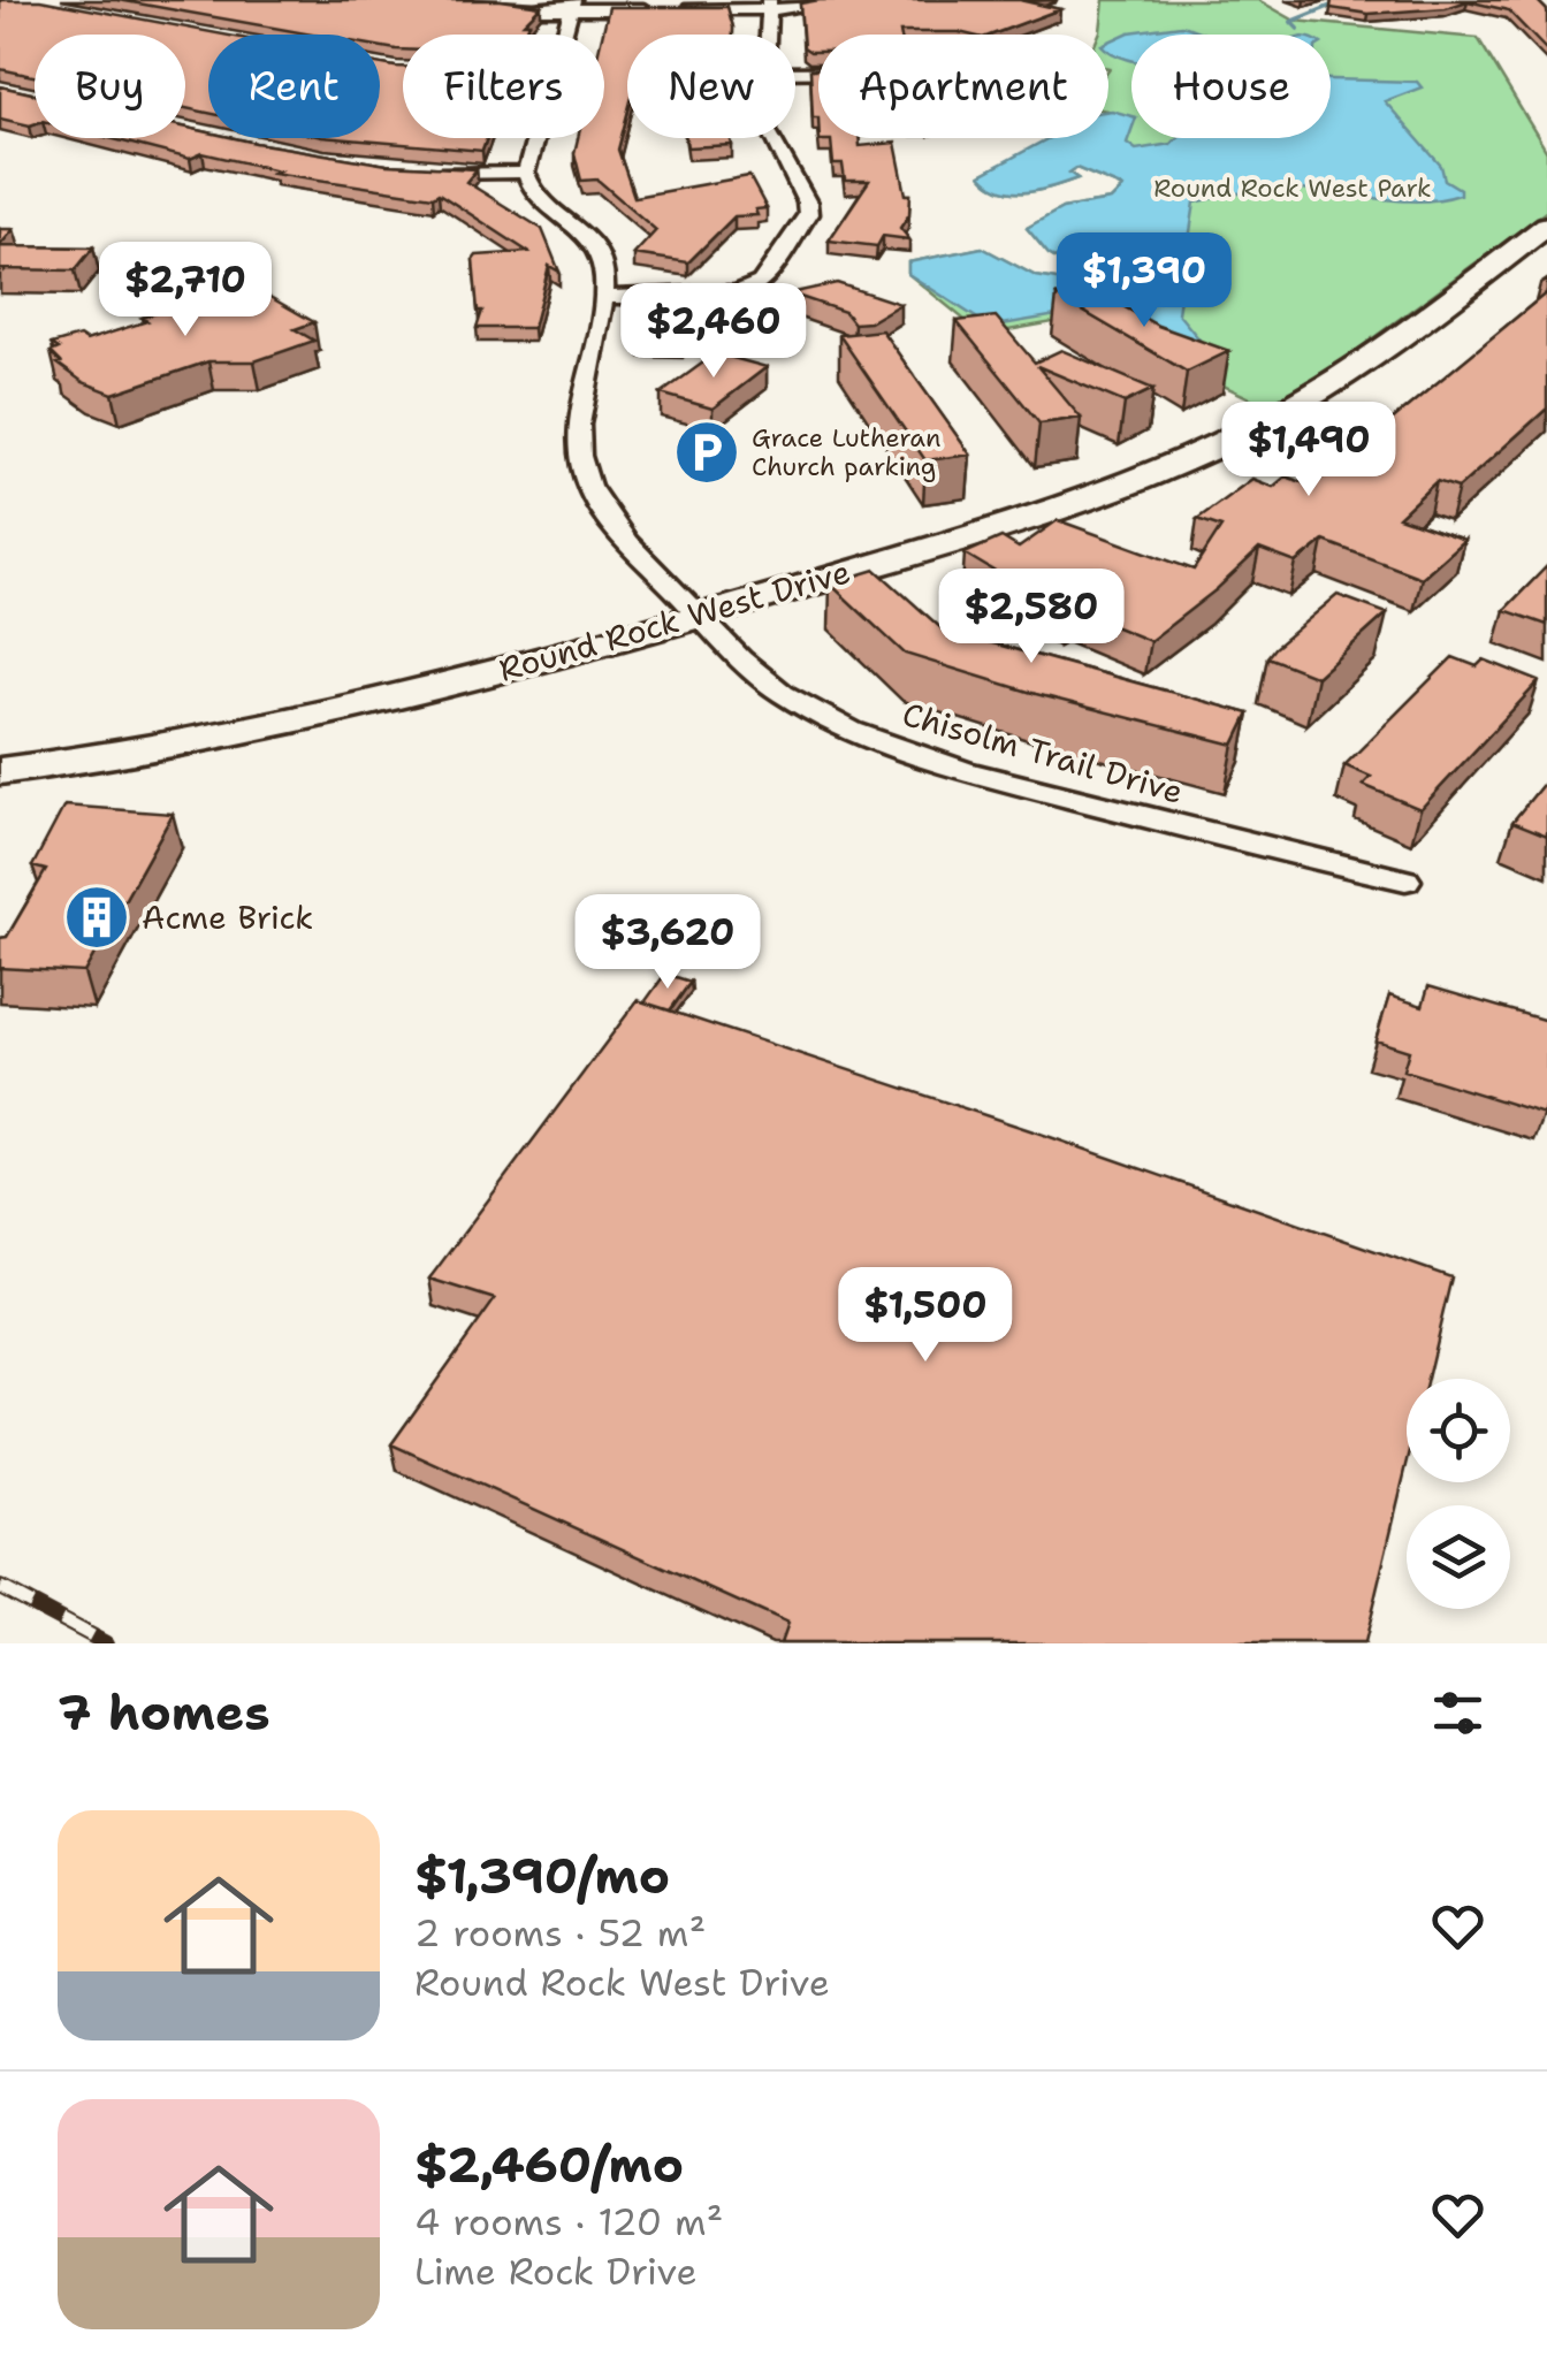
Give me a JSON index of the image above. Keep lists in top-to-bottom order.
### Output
{
  "streets": {
    "street": ["Round Rock West Drive", "Chisolm Trail Drive"]
  },
  "crossings": [
    ["Round Rock West Drive", "Chisolm Trail Drive"]
  ],
  "parks": ["Round Rock West Park"],
  "places": {
    "parking": ["Grace Lutheran Church parking"],
    "building": ["Acme Brick"]
  },
  "page": {
    "chip": [
      "Buy",
      "Rent",
      "Filters",
      "New",
      "Apartment",
      "House"
    ],
    "price": [
      "$1,390",
      "$2,710",
      "$2,460",
      "$1,490",
      "$2,580",
      "$3,620",
      "$1,500"
    ],
    "heading": "7 homes",
    "list": [
      {
        "name": "$1,390/mo",
        "note": "2 rooms · 52 m² · Round Rock West Drive"
      },
      {
        "name": "$2,460/mo",
        "note": "4 rooms · 120 m² · Lime Rock Drive"
      }
    ]
  }
}
